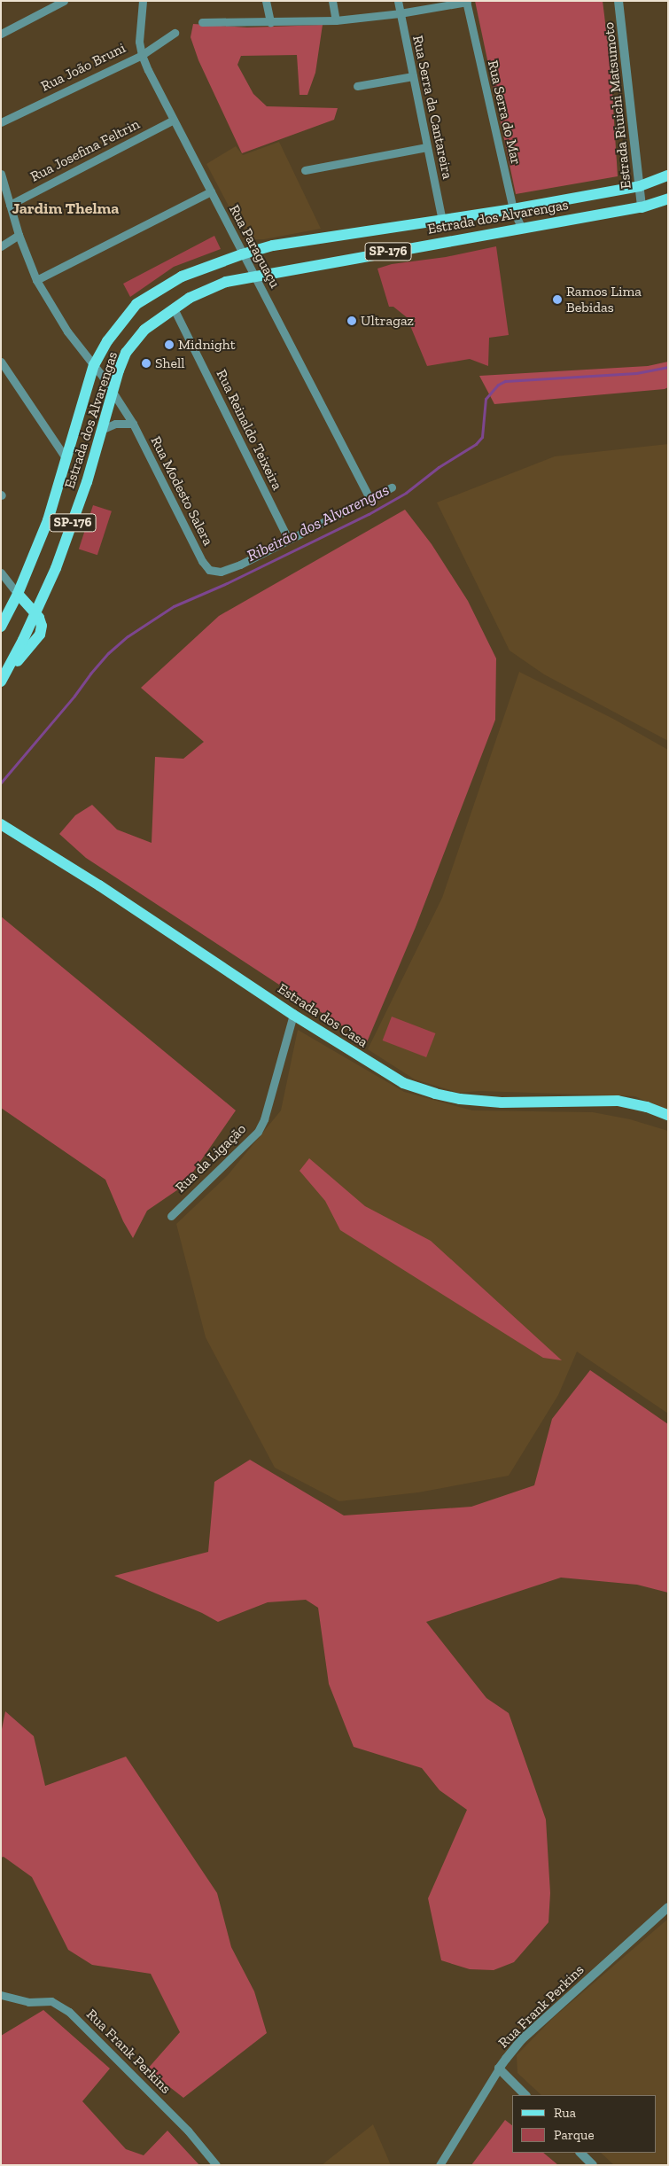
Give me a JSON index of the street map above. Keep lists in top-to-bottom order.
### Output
{
  "streets": {
    "main road": ["Estrada dos Alvarengas", "SP-176", "Estrada dos Casa"],
    "street": [
      "Rua João Bruni",
      "Estrada Riuichi Matsumoto",
      "Rua Serra da Cantareira",
      "Rua Serra do Mar",
      "Rua Josefina Feltrin",
      "Rua Paraguaçu",
      "Rua Reinaldo Teixeira",
      "Rua Modesto Salera",
      "Rua da Ligação",
      "Rua Frank Perkins"
    ]
  },
  "crossings": [
    ["Rua João Bruni", "Rua Paraguaçu"],
    ["Estrada Riuichi Matsumoto", "Estrada dos Alvarengas"],
    ["Rua Serra da Cantareira", "Estrada dos Alvarengas"],
    ["Rua Serra do Mar", "Estrada dos Alvarengas"],
    ["Rua Josefina Feltrin", "Rua Paraguaçu"],
    ["Rua Josefina Feltrin", "Rua Modesto Salera"],
    ["Estrada dos Alvarengas", "Rua Paraguaçu"],
    ["Estrada dos Alvarengas", "Rua Reinaldo Teixeira"],
    ["Estrada dos Alvarengas", "Rua Modesto Salera"],
    ["Rua Reinaldo Teixeira", "Rua Modesto Salera"],
    ["Estrada dos Casa", "Rua da Ligação"]
  ],
  "districts": ["Jardim Thelma"],
  "water": ["Ribeirão dos Alvarengas"],
  "places": [
    "Ramos Lima Bebidas",
    "Ultragaz",
    "Midnight",
    "Shell"
  ],
  "legend": ["Rua", "Parque"]
}
